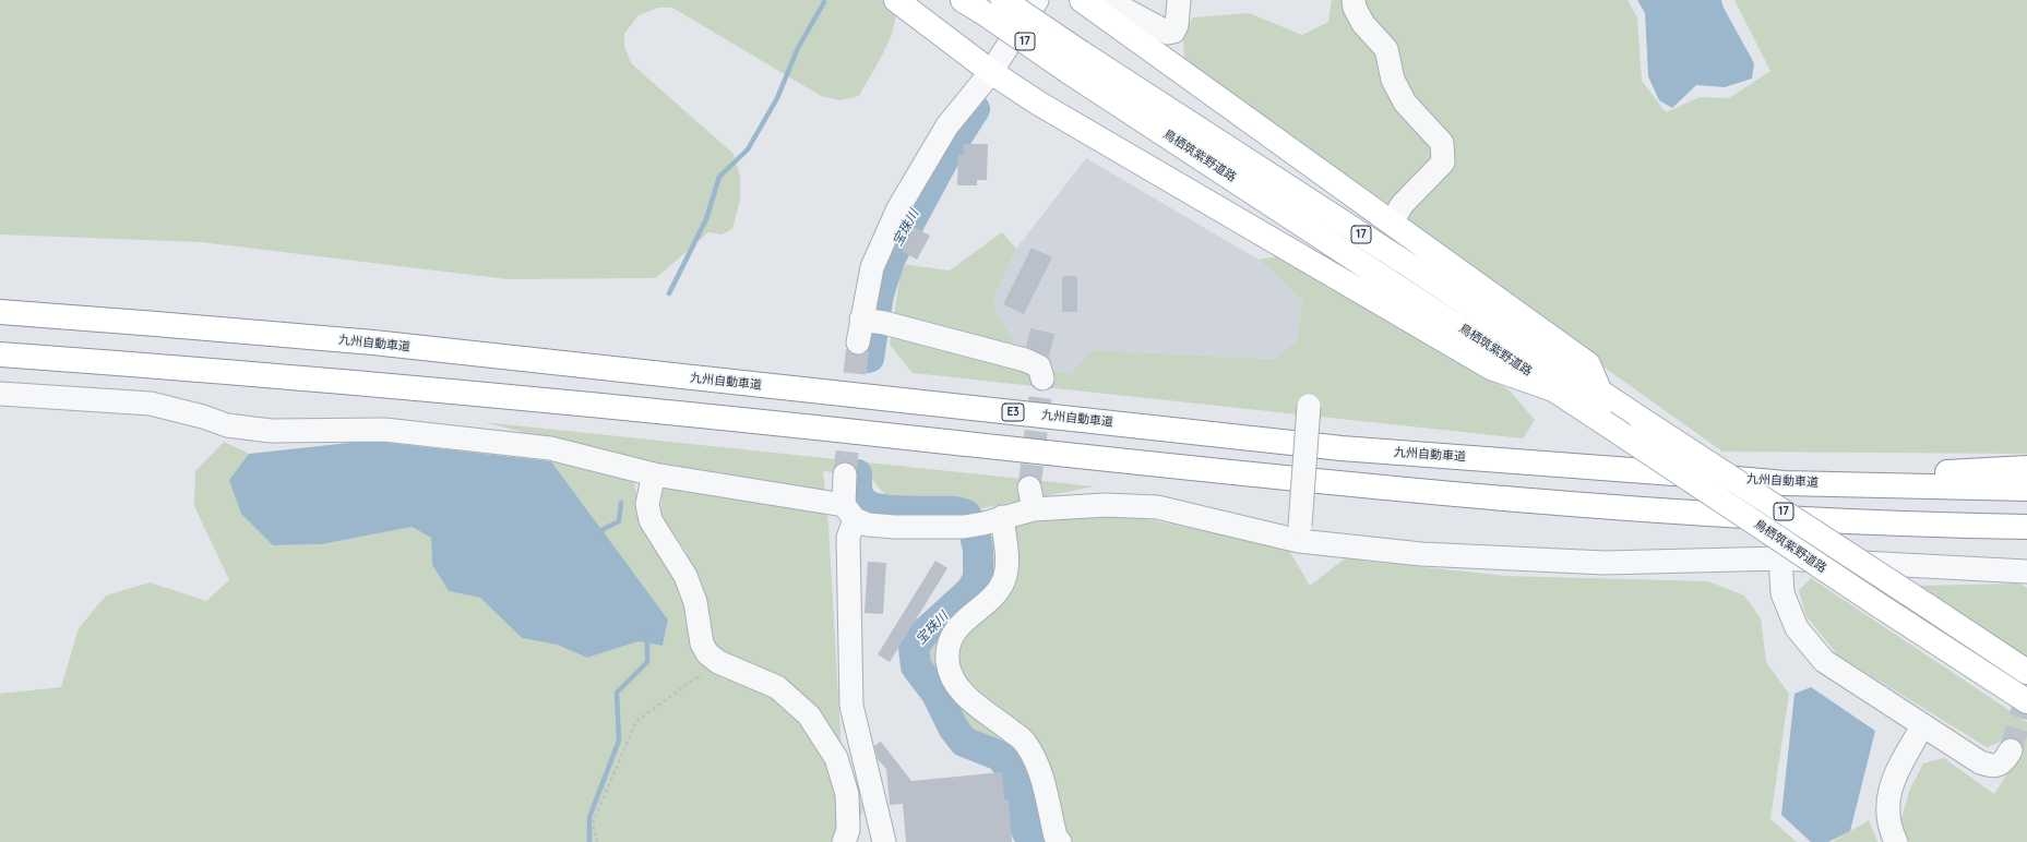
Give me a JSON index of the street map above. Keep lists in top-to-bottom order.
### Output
{
  "streets": {
    "main road": [
      "17",
      "鳥栖筑紫野道路",
      "九州自動車道",
      "E3"
    ]
  },
  "water": ["宝珠川"]
}
